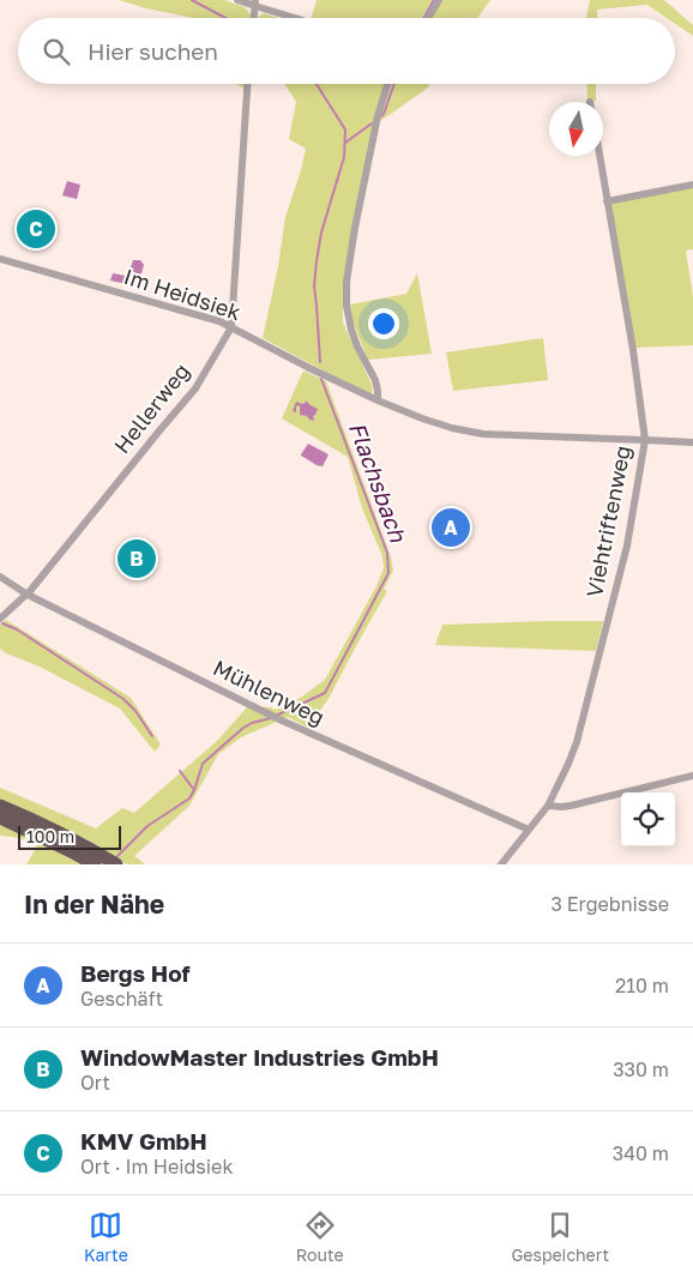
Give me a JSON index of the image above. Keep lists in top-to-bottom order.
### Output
{
  "streets": {
    "street": [
      "Im Heidsiek",
      "Hellerweg",
      "Viehtriftenweg",
      "Mühlenweg"
    ]
  },
  "crossings": [
    ["Im Heidsiek", "Hellerweg"],
    ["Im Heidsiek", "Viehtriftenweg"],
    ["Hellerweg", "Mühlenweg"],
    ["Viehtriftenweg", "Mühlenweg"]
  ],
  "water": ["Flachsbach"],
  "scale_bar": "100 m",
  "north": "bottom",
  "page": {
    "search": "Hier suchen",
    "pins": ["C", "A", "B"],
    "scale": "100 m",
    "heading": ["In der Nähe", "3 Ergebnisse"],
    "list": [
      {
        "mark": "A",
        "name": "Bergs Hof",
        "note": "Geschäft",
        "value": "210 m"
      },
      {
        "mark": "B",
        "name": "WindowMaster Industries GmbH",
        "note": "Ort",
        "value": "330 m"
      },
      {
        "mark": "C",
        "name": "KMV GmbH",
        "note": "Ort · Im Heidsiek",
        "value": "340 m"
      }
    ],
    "nav": ["Karte", "Route", "Gespeichert"]
  }
}
